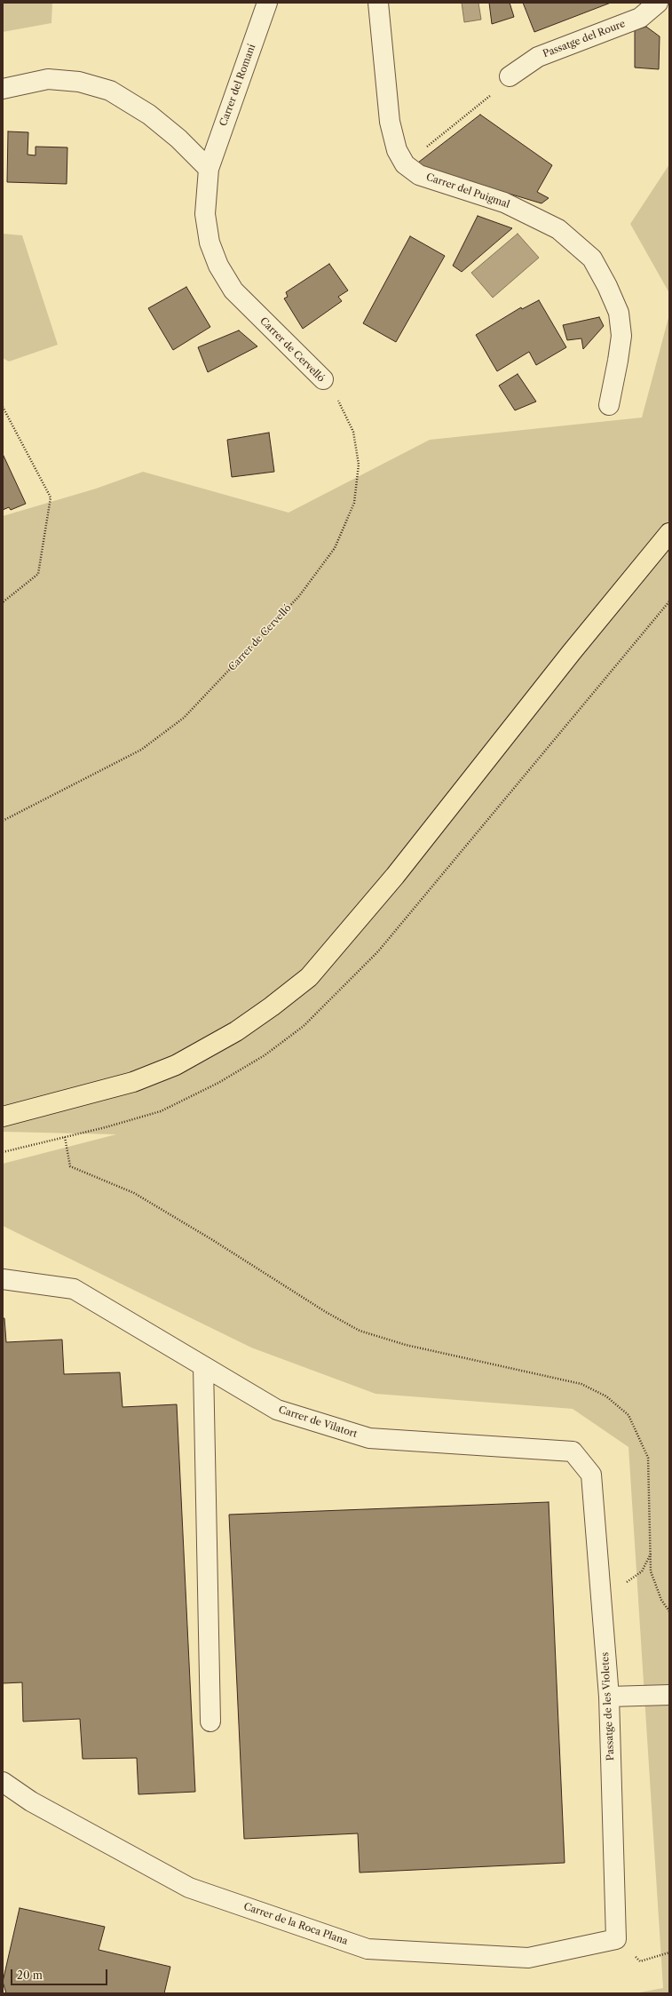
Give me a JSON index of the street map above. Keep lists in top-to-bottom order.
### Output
{
  "streets": {
    "street": [
      "Passatge del Roure",
      "Carrer del Romaní",
      "Carrer del Puigmal",
      "Carrer de Cervelló",
      "Carrer de Vilatort",
      "Passatge de les Violetes",
      "Carrer de la Roca Plana"
    ]
  },
  "crossings": [
    ["Carrer del Romaní", "Carrer de Cervelló"],
    ["Carrer de Vilatort", "Passatge de les Violetes"],
    ["Passatge de les Violetes", "Carrer de la Roca Plana"]
  ],
  "scale_bar": "20 m"
}
